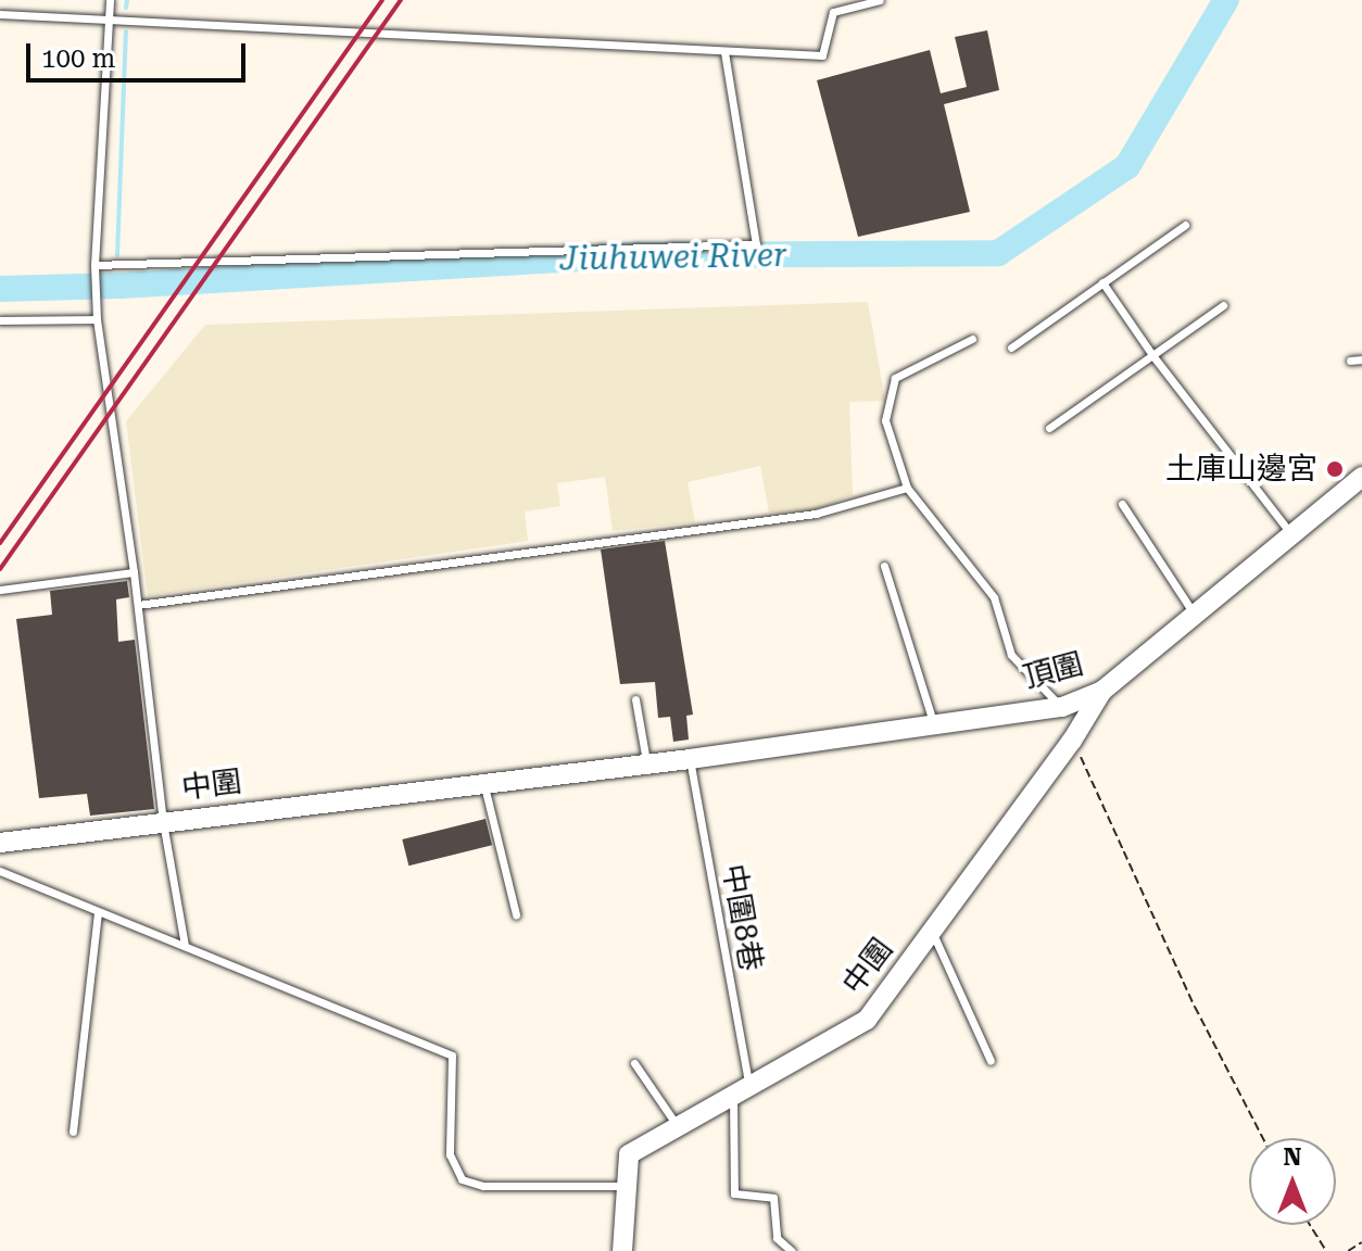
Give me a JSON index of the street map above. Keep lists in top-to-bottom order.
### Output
{
  "streets": {
    "street": ["頂圍", "中圍"],
    "lane": ["中圍8巷"]
  },
  "crossings": [
    ["頂圍", "中圍"],
    ["頂圍", "中圍8巷"],
    ["中圍", "中圍8巷"]
  ],
  "water": ["Jiuhuwei River"],
  "places": ["土庫山邊宮"],
  "scale_bar": "100 m",
  "north": "top"
}
